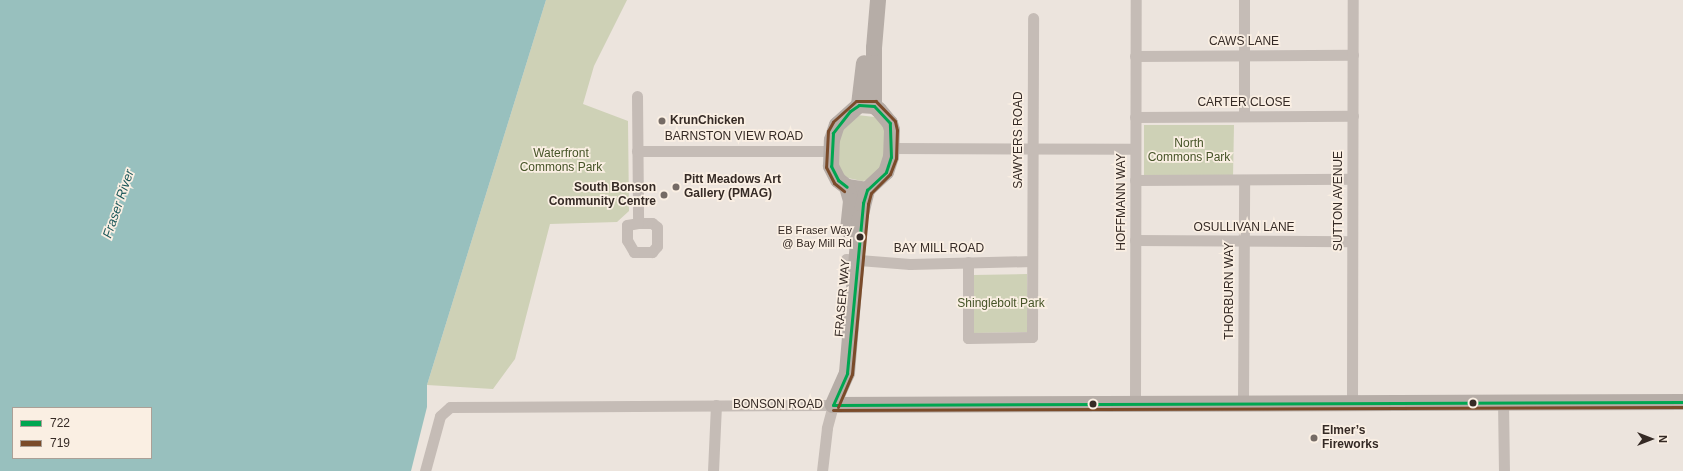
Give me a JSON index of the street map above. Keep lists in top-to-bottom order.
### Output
{
  "streets": {
    "street": [
      "CAWS LANE",
      "CARTER CLOSE",
      "BARNSTON VIEW ROAD",
      "SAWYERS ROAD",
      "SUTTON AVENUE",
      "HOFFMANN WAY",
      "OSULLIVAN LANE",
      "BAY MILL ROAD",
      "THORBURN WAY",
      "FRASER WAY",
      "BONSON ROAD"
    ]
  },
  "crossings": [
    ["CAWS LANE", "SUTTON AVENUE"],
    ["CAWS LANE", "HOFFMANN WAY"],
    ["CARTER CLOSE", "SUTTON AVENUE"],
    ["CARTER CLOSE", "HOFFMANN WAY"],
    ["BARNSTON VIEW ROAD", "FRASER WAY"],
    ["SAWYERS ROAD", "BAY MILL ROAD"],
    ["SUTTON AVENUE", "OSULLIVAN LANE"],
    ["SUTTON AVENUE", "BONSON ROAD"],
    ["HOFFMANN WAY", "OSULLIVAN LANE"],
    ["HOFFMANN WAY", "BONSON ROAD"],
    ["OSULLIVAN LANE", "THORBURN WAY"],
    ["BAY MILL ROAD", "FRASER WAY"],
    ["THORBURN WAY", "BONSON ROAD"],
    ["FRASER WAY", "BONSON ROAD"]
  ],
  "water": ["Fraser River"],
  "parks": ["North Commons Park", "Waterfront Commons Park", "Shinglebolt Park"],
  "places": [
    "KrunChicken",
    "Pitt Meadows Art Gallery (PMAG)",
    "South Bonson Community Centre",
    "EB Fraser Way @ Bay Mill Rd",
    "Elmer’s Fireworks"
  ],
  "lines": ["transit line 719", "transit line 722"],
  "legend": ["722", "719"],
  "north": "right"
}
